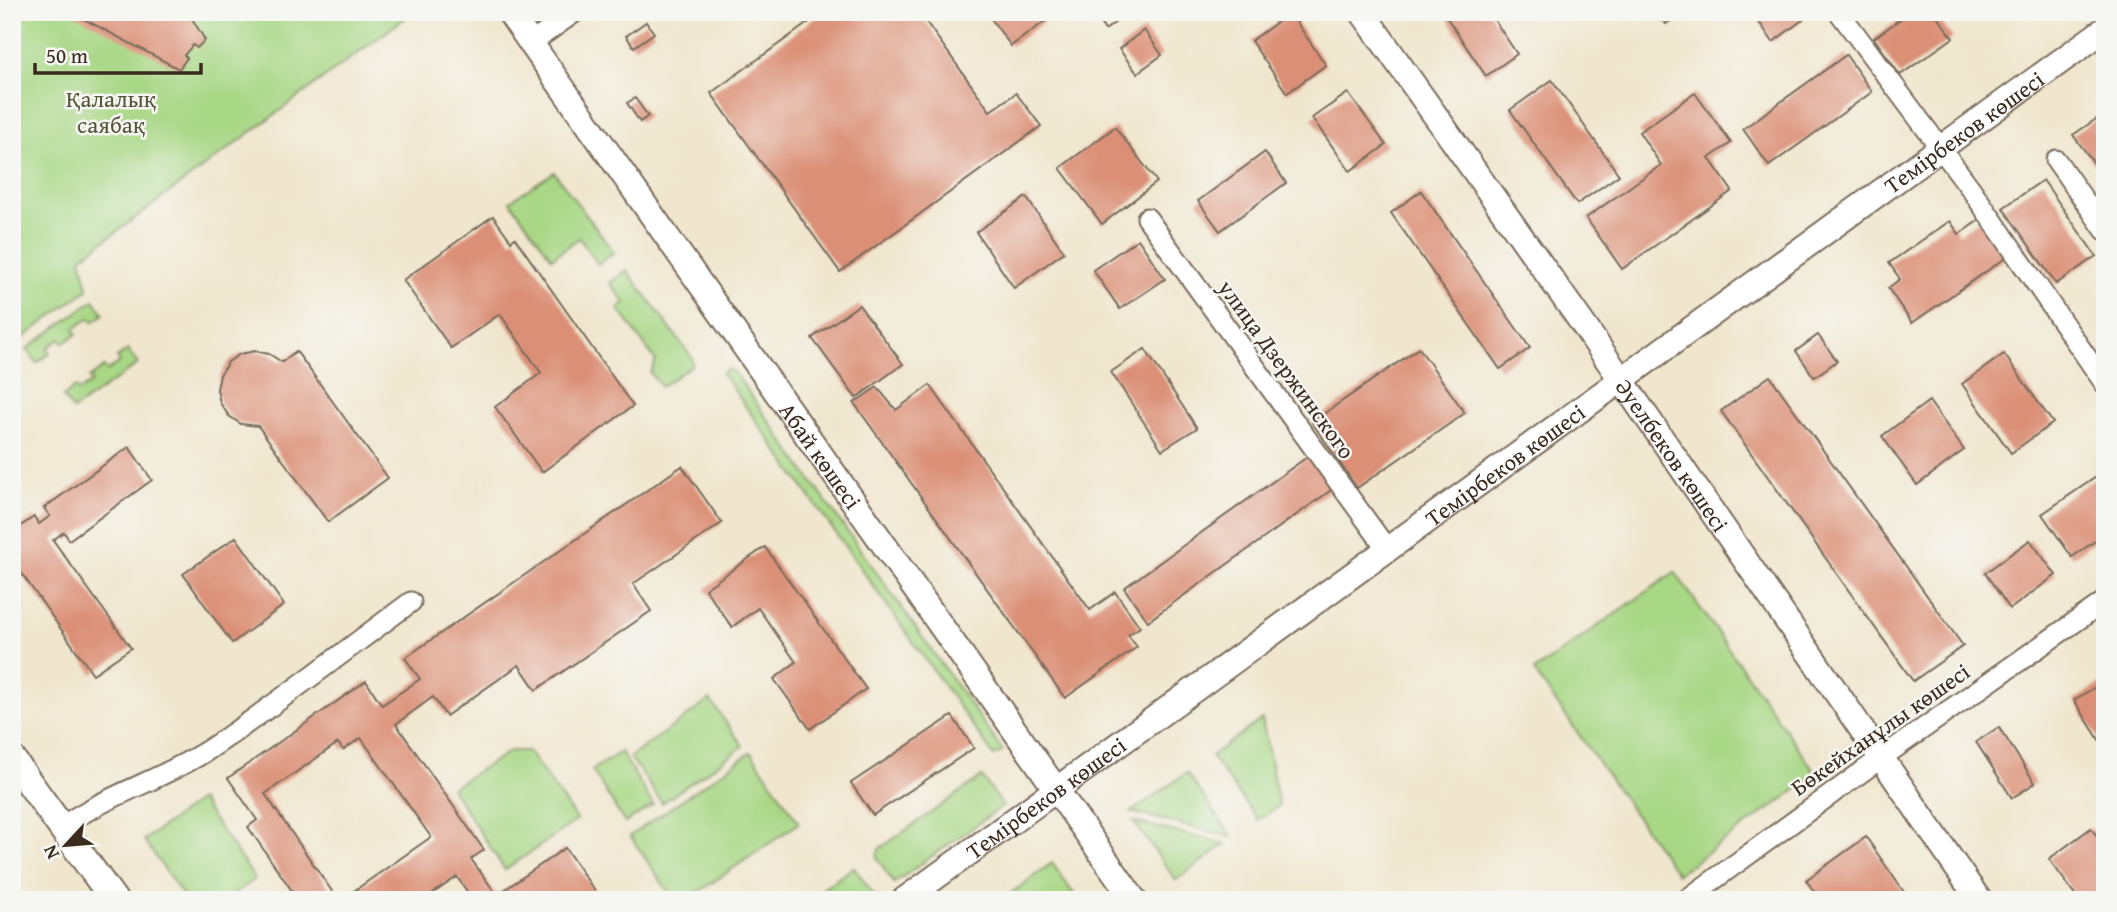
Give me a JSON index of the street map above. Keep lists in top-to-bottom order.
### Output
{
  "streets": {
    "street": [
      "Темірбеков көшесі",
      "улица Дзержинского",
      "Абай көшесі",
      "Әуелбеков көшесі",
      "Бөкейханұлы көшесі"
    ]
  },
  "crossings": [
    ["Темірбеков көшесі", "улица Дзержинского"],
    ["Темірбеков көшесі", "Абай көшесі"],
    ["Темірбеков көшесі", "Әуелбеков көшесі"],
    ["Әуелбеков көшесі", "Бөкейханұлы көшесі"]
  ],
  "parks": ["Қалалық саябақ"],
  "scale_bar": "50 m",
  "north": "bottom left"
}
